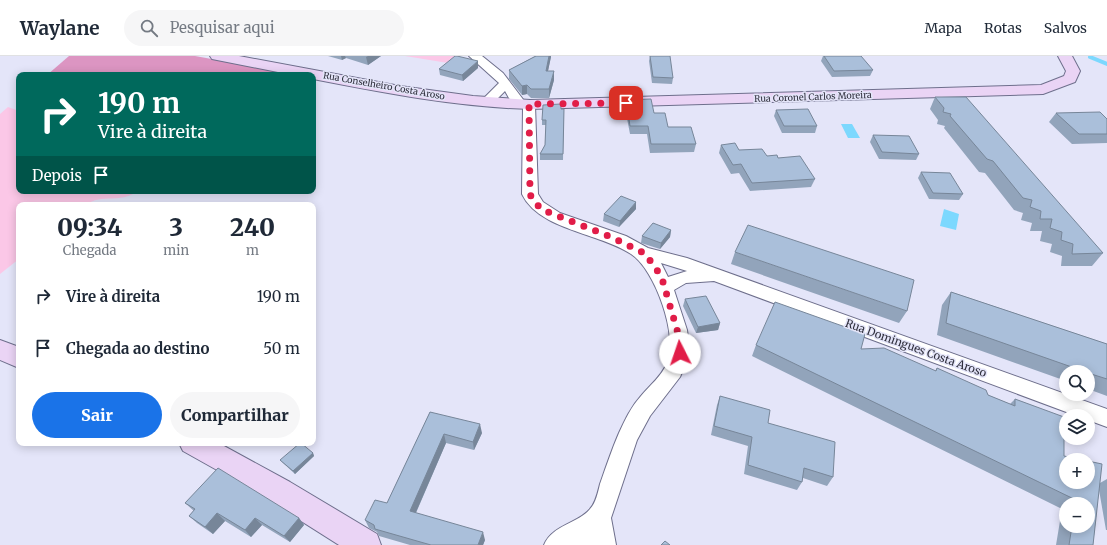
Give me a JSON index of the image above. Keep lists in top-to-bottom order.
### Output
{
  "streets": {
    "main road": ["Rua Conselheiro Costa Aroso", "Rua Coronel Carlos Moreira"],
    "street": ["Rua Domingues Costa Aroso"]
  },
  "crossings": [
    ["Rua Conselheiro Costa Aroso", "Rua Coronel Carlos Moreira"]
  ],
  "page": {
    "header": "Waylane",
    "search": "Pesquisar aqui",
    "nav": ["Mapa", "Rotas", "Salvos"],
    "turn": ["190 m", "Vire à direita"],
    "then": "Depois",
    "eta": [
      "09:34",
      "Chegada",
      "3",
      "min",
      "240",
      "m"
    ],
    "list": [
      {
        "name": "Vire à direita",
        "value": "190 m"
      },
      {
        "name": "Chegada ao destino",
        "value": "50 m"
      }
    ],
    "map_buttons": ["+", "−"],
    "buttons": ["Sair", "Compartilhar"]
  }
}
